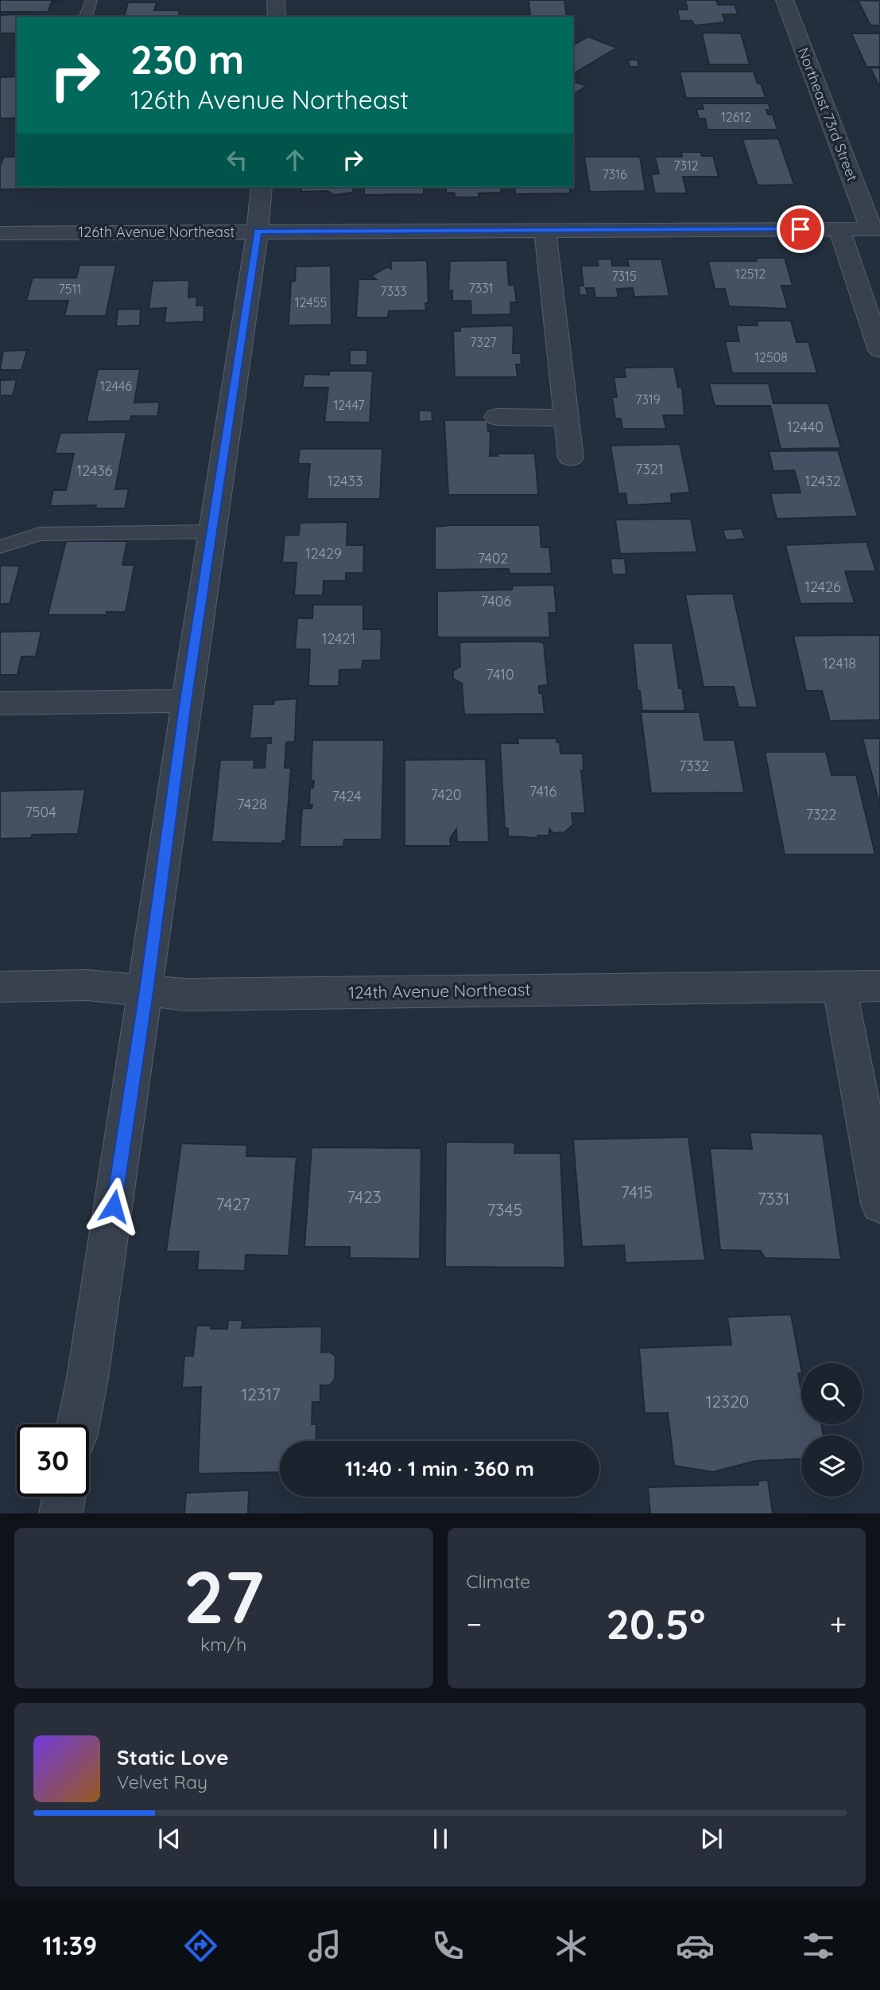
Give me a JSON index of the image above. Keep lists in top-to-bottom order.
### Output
{
  "streets": {
    "street": ["Northeast 73rd Street", "126th Avenue Northeast", "124th Avenue Northeast"]
  },
  "crossings": [
    ["Northeast 73rd Street", "126th Avenue Northeast"]
  ],
  "house_numbers": [
    "12612",
    "7312",
    "7316",
    "12512",
    "7315",
    "7331",
    "7511",
    "7333",
    "12455",
    "7327",
    "12508",
    "12446",
    "7319",
    "12447",
    "12440",
    "7321",
    "12436",
    "12433",
    "12432",
    "12429",
    "7402",
    "12426",
    "7406",
    "12421",
    "12418",
    "7410",
    "7332",
    "7416",
    "7420",
    "7424",
    "7428",
    "7504",
    "7322",
    "7415",
    "7423",
    "7331",
    "7427",
    "7345",
    "12317",
    "12320"
  ],
  "page": {
    "turn": ["230 m", "126th Avenue Northeast"],
    "limit": "30",
    "trip": "11:40 · 1 min · 360 m",
    "tile": [
      ["27", "km/h"],
      "Climate"
    ],
    "heat": ["−", "20.5°", "+"],
    "song": ["Static Love", "Velvet Ray"],
    "tabs": "11:39"
  }
}
